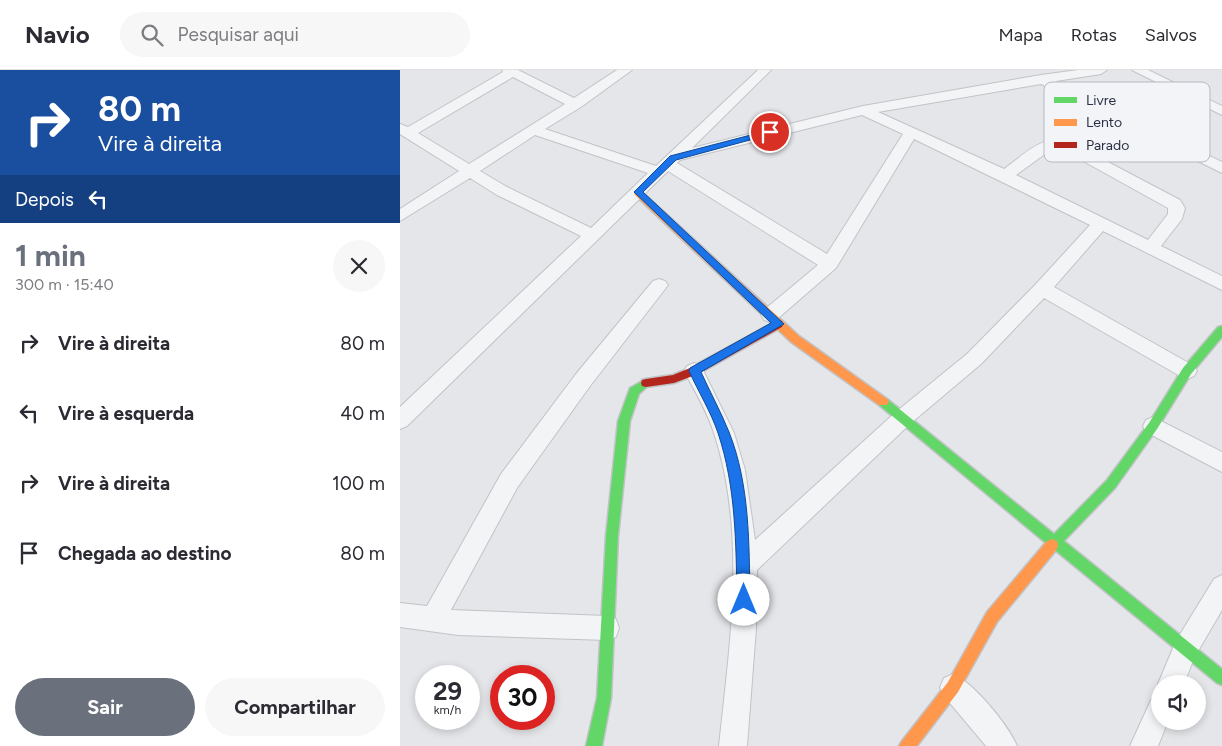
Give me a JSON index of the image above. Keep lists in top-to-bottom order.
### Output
{
  "legend": ["Livre", "Lento", "Parado"],
  "page": {
    "header": "Navio",
    "search": "Pesquisar aqui",
    "nav": ["Mapa", "Rotas", "Salvos"],
    "turn": ["80 m", "Vire à direita"],
    "then": "Depois",
    "heading": ["1 min", "300 m · 15:40"],
    "list": [
      {
        "name": "Vire à direita",
        "value": "80 m"
      },
      {
        "name": "Vire à esquerda",
        "value": "40 m"
      },
      {
        "name": "Vire à direita",
        "value": "100 m"
      },
      {
        "name": "Chegada ao destino",
        "value": "80 m"
      }
    ],
    "speed": "29 km/h",
    "limit": "30",
    "buttons": ["Sair", "Compartilhar"]
  }
}
